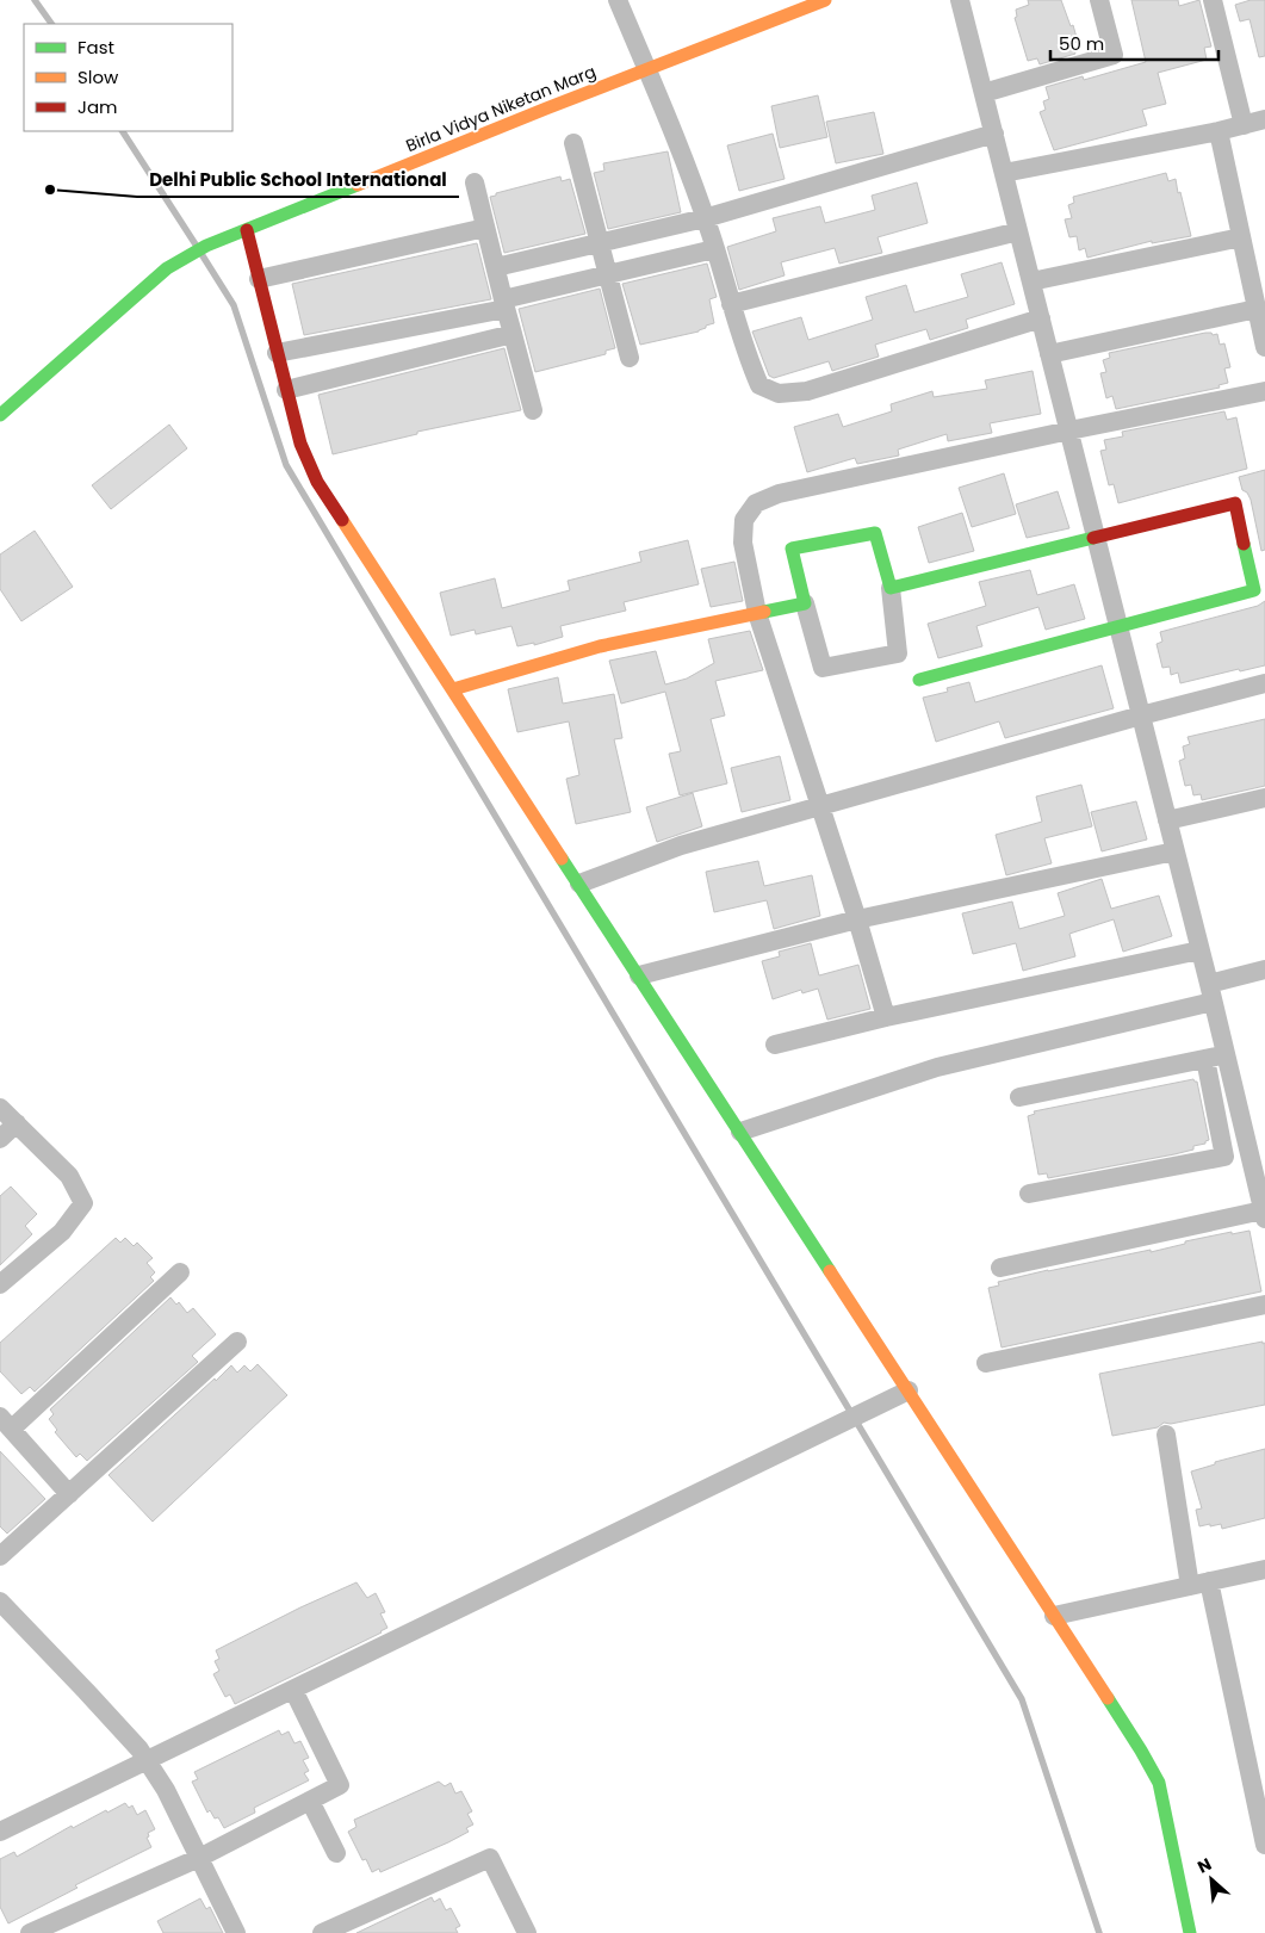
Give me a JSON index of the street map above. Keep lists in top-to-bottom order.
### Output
{
  "streets": {
    "street": ["Birla Vidya Niketan Marg"]
  },
  "places": ["Delhi Public School International"],
  "legend": ["Fast", "Slow", "Jam"],
  "scale_bar": "50 m",
  "north": "top left"
}
